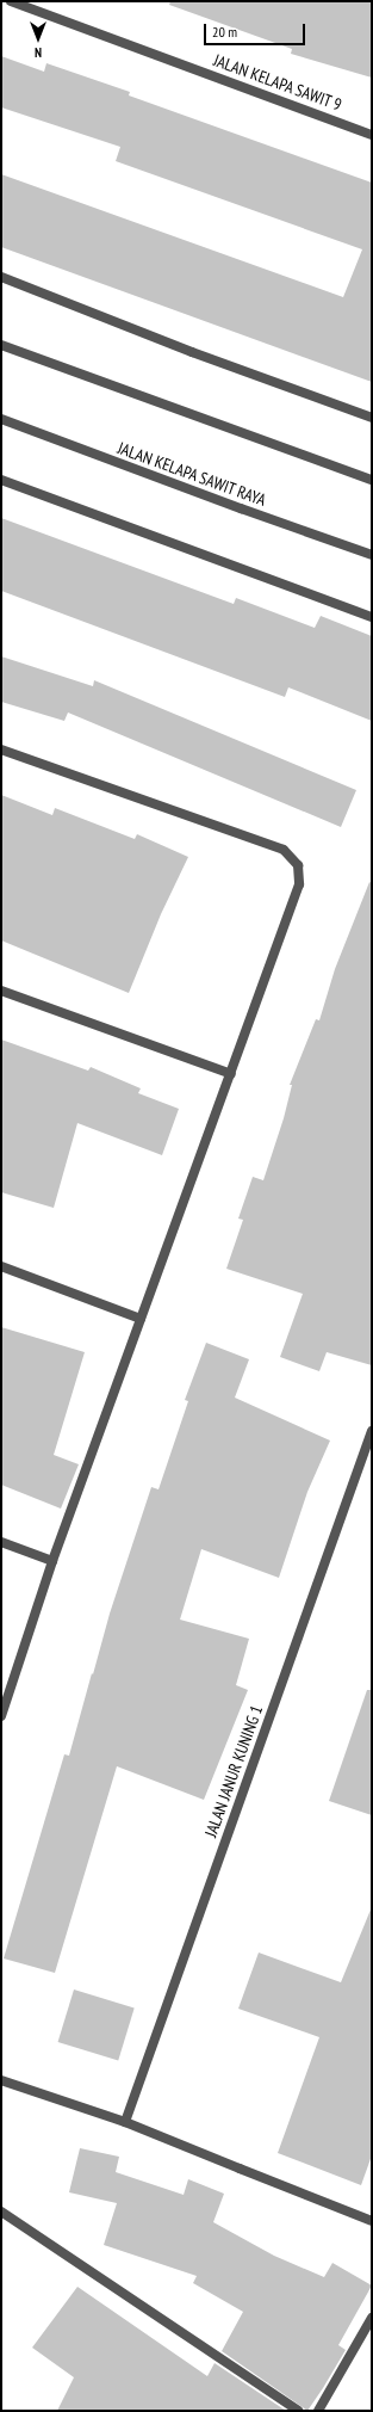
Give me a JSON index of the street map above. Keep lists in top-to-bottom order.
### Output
{
  "streets": {
    "street": ["JALAN KELAPA SAWIT 9", "JALAN KELAPA SAWIT RAYA", "JALAN JANUR KUNING 1"]
  },
  "scale_bar": "20 m",
  "north": "bottom"
}
